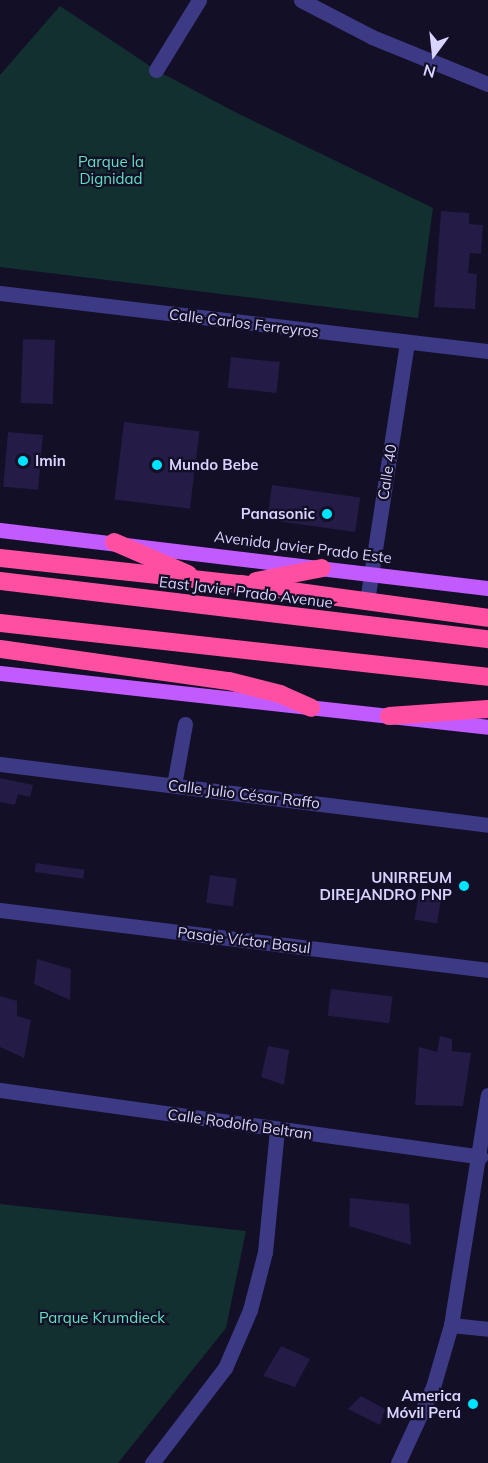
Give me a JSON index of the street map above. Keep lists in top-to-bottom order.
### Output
{
  "streets": {
    "highway": ["East Javier Prado Avenue"],
    "main road": ["Avenida Javier Prado Este"],
    "street": [
      "Calle Carlos Ferreyros",
      "Calle 40",
      "Calle Julio César Raffo",
      "Pasaje Víctor Basul",
      "Calle Rodolfo Beltran"
    ]
  },
  "crossings": [
    ["Calle Carlos Ferreyros", "Calle 40"],
    ["Calle 40", "Avenida Javier Prado Este"]
  ],
  "parks": ["Parque la Dignidad", "Parque Krumdieck"],
  "places": [
    "Imin",
    "Mundo Bebe",
    "Panasonic",
    "UNIRREUM DIREJANDRO PNP",
    "America Móvil Perú"
  ],
  "north": "bottom"
}
